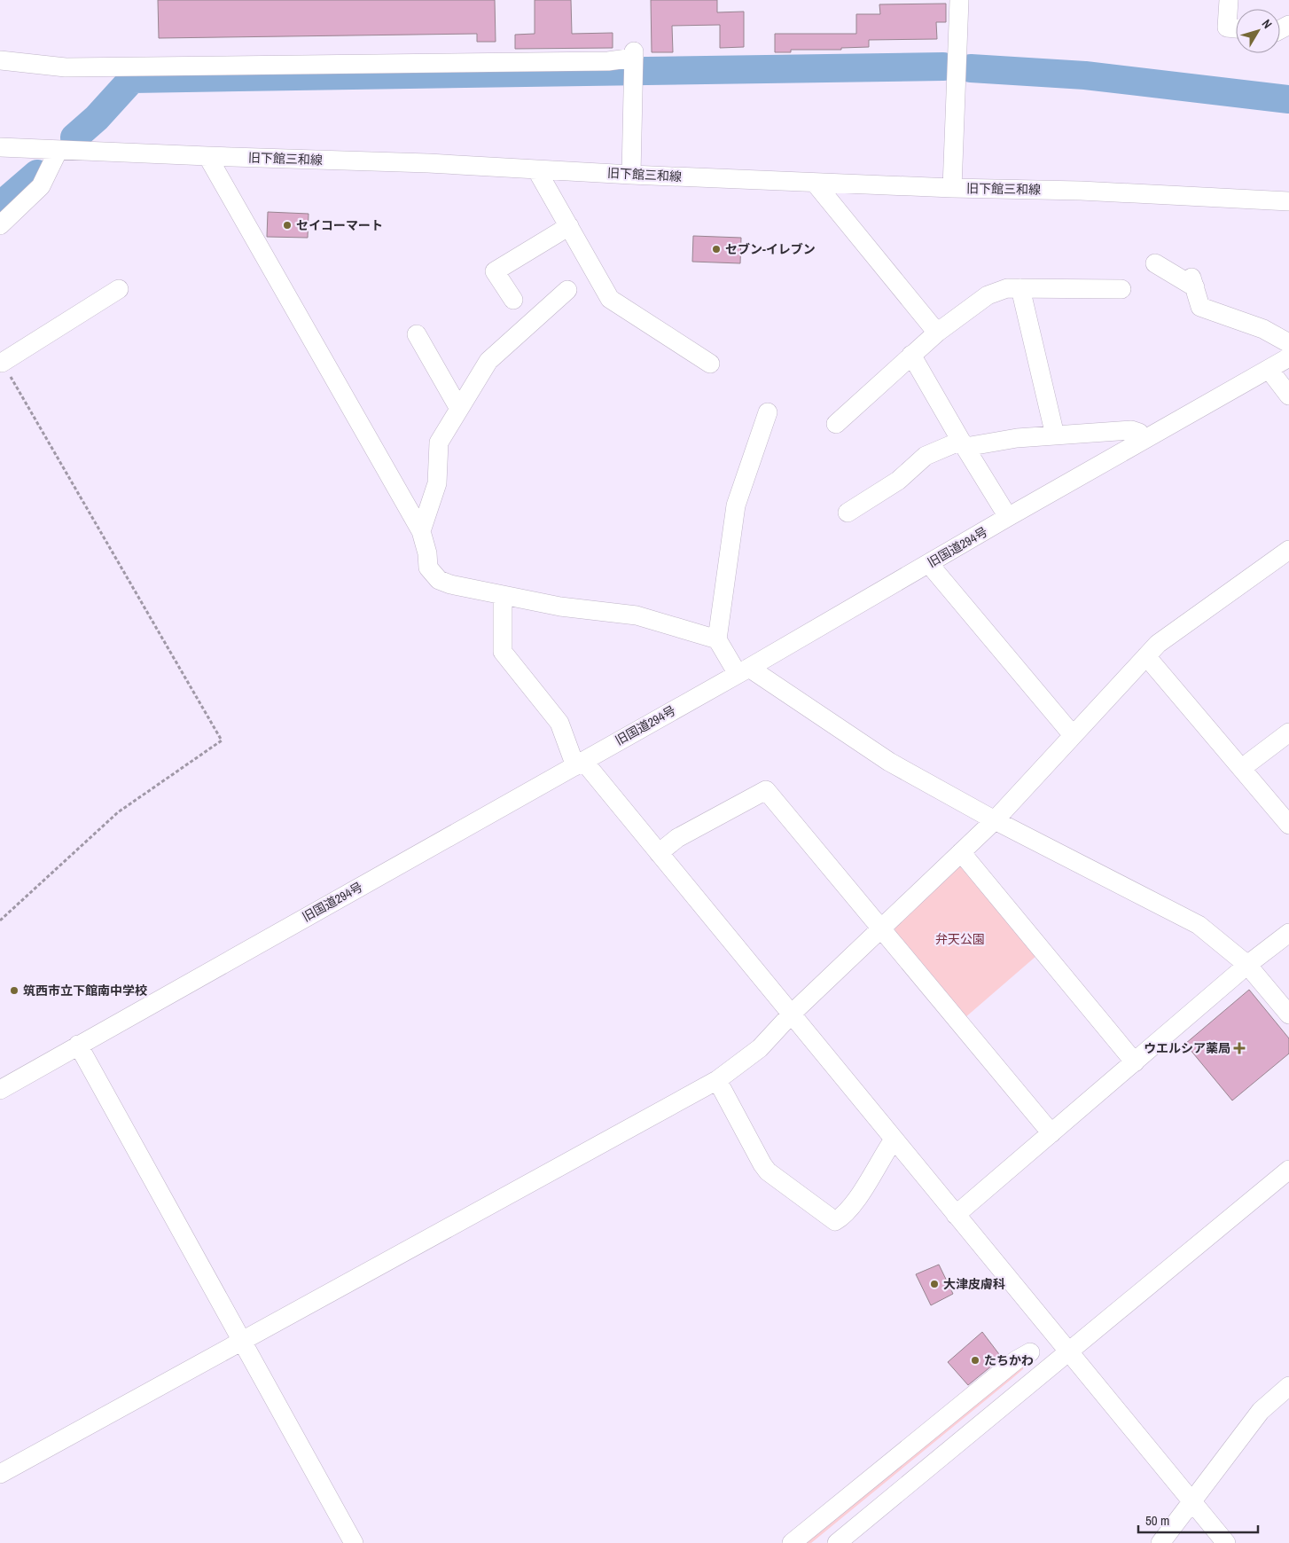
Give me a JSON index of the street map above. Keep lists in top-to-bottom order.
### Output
{
  "streets": {
    "street": ["旧下館三和線", "旧国道294号"]
  },
  "parks": ["弁天公園"],
  "places": {
    "other": [
      "セイコーマート",
      "セブン-イレブン",
      "筑西市立下館南中学校",
      "大津皮膚科",
      "たちかわ"
    ],
    "health": ["ウエルシア薬局"]
  },
  "scale_bar": "50 m",
  "north": "top right"
}
